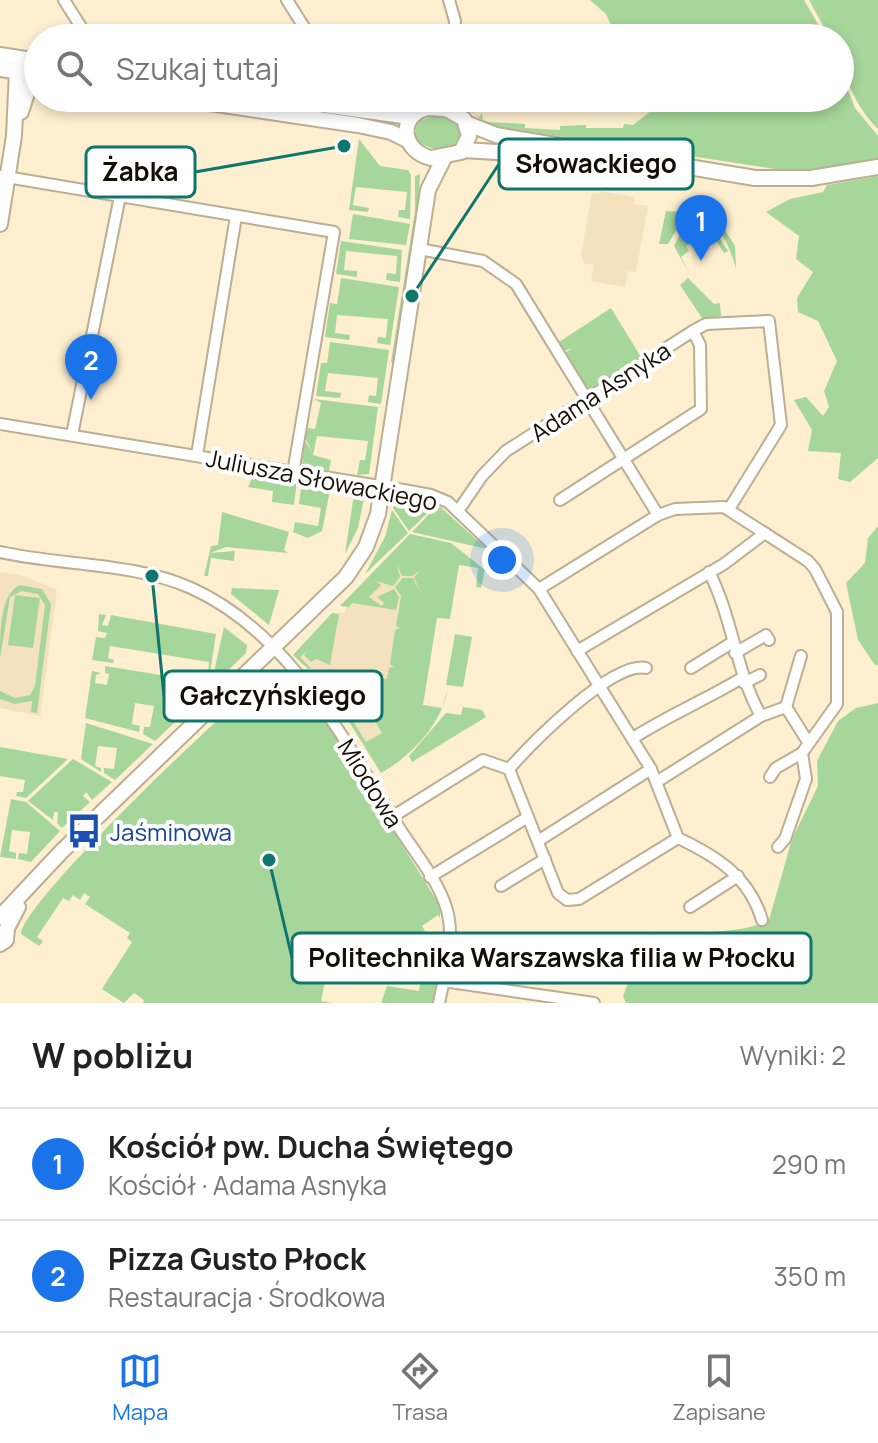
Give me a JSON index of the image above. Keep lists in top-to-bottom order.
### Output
{
  "streets": {
    "street": ["Adama Asnyka", "Juliusza Słowackiego", "Miodowa"]
  },
  "crossings": [
    ["Adama Asnyka", "Juliusza Słowackiego"]
  ],
  "places": {
    "other": [
      "Żabka",
      "Słowackiego",
      "Gałczyńskiego",
      "Politechnika Warszawska filia w Płocku"
    ],
    "bus stop": ["Jaśminowa"]
  },
  "page": {
    "search": "Szukaj tutaj",
    "pins": ["1", "2"],
    "heading": ["W pobliżu", "Wyniki: 2"],
    "list": [
      {
        "mark": "1",
        "name": "Kościół pw. Ducha Świętego",
        "note": "Kościół · Adama Asnyka",
        "value": "290 m"
      },
      {
        "mark": "2",
        "name": "Pizza Gusto Płock",
        "note": "Restauracja · Środkowa",
        "value": "350 m"
      }
    ],
    "nav": ["Mapa", "Trasa", "Zapisane"]
  }
}
